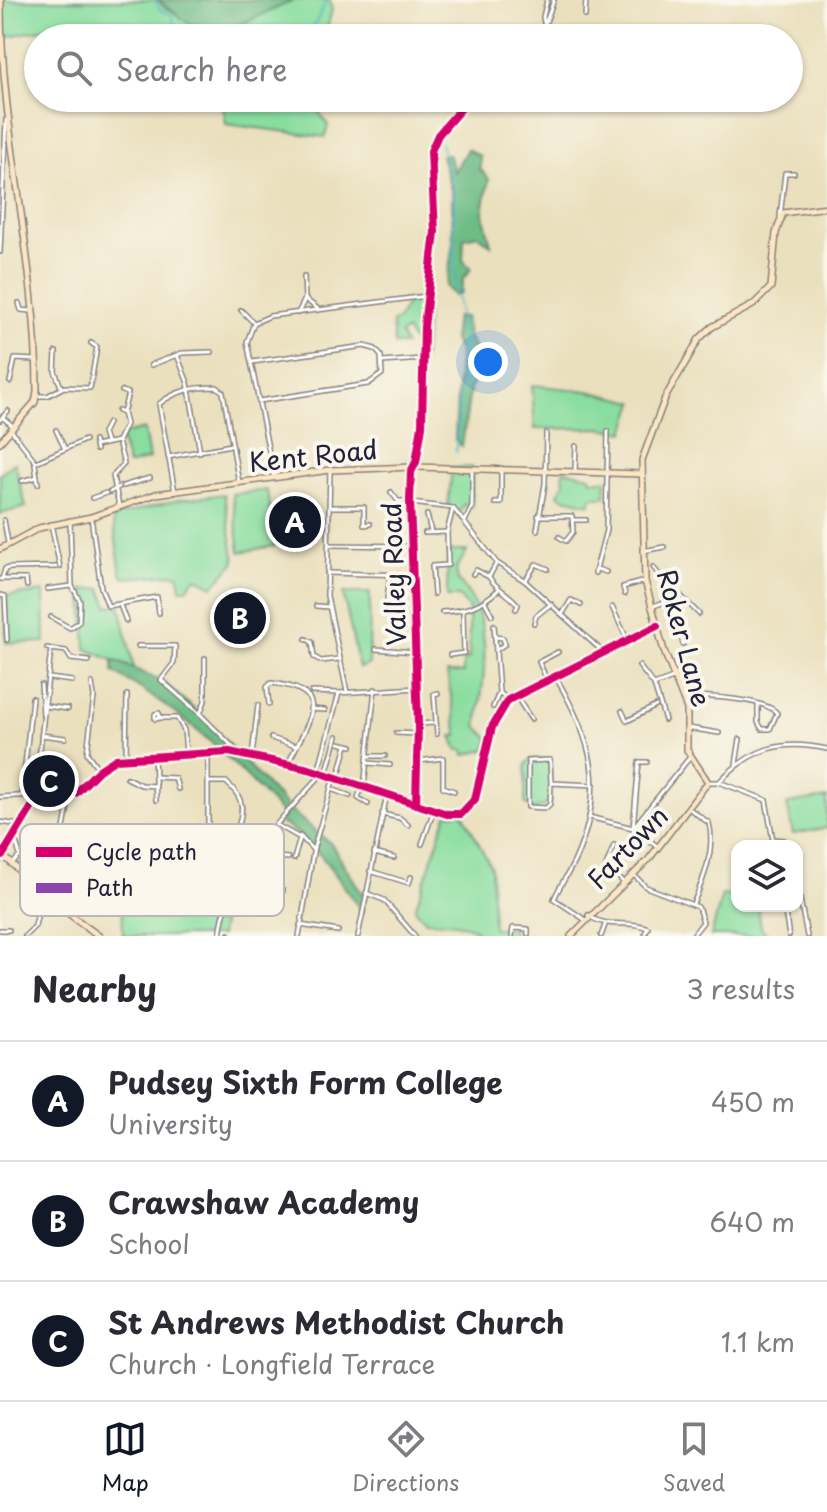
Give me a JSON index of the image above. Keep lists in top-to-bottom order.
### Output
{
  "streets": {
    "street": [
      "Kent Road",
      "Valley Road",
      "Roker Lane",
      "Fartown"
    ]
  },
  "crossings": [
    ["Kent Road", "Valley Road"],
    ["Kent Road", "Roker Lane"]
  ],
  "legend": ["Cycle path", "Path"],
  "page": {
    "search": "Search here",
    "pins": ["A", "B", "C"],
    "heading": ["Nearby", "3 results"],
    "list": [
      {
        "mark": "A",
        "name": "Pudsey Sixth Form College",
        "note": "University",
        "value": "450 m"
      },
      {
        "mark": "B",
        "name": "Crawshaw Academy",
        "note": "School",
        "value": "640 m"
      },
      {
        "mark": "C",
        "name": "St Andrews Methodist Church",
        "note": "Church · Longfield Terrace",
        "value": "1.1 km"
      }
    ],
    "nav": ["Map", "Directions", "Saved"]
  }
}
